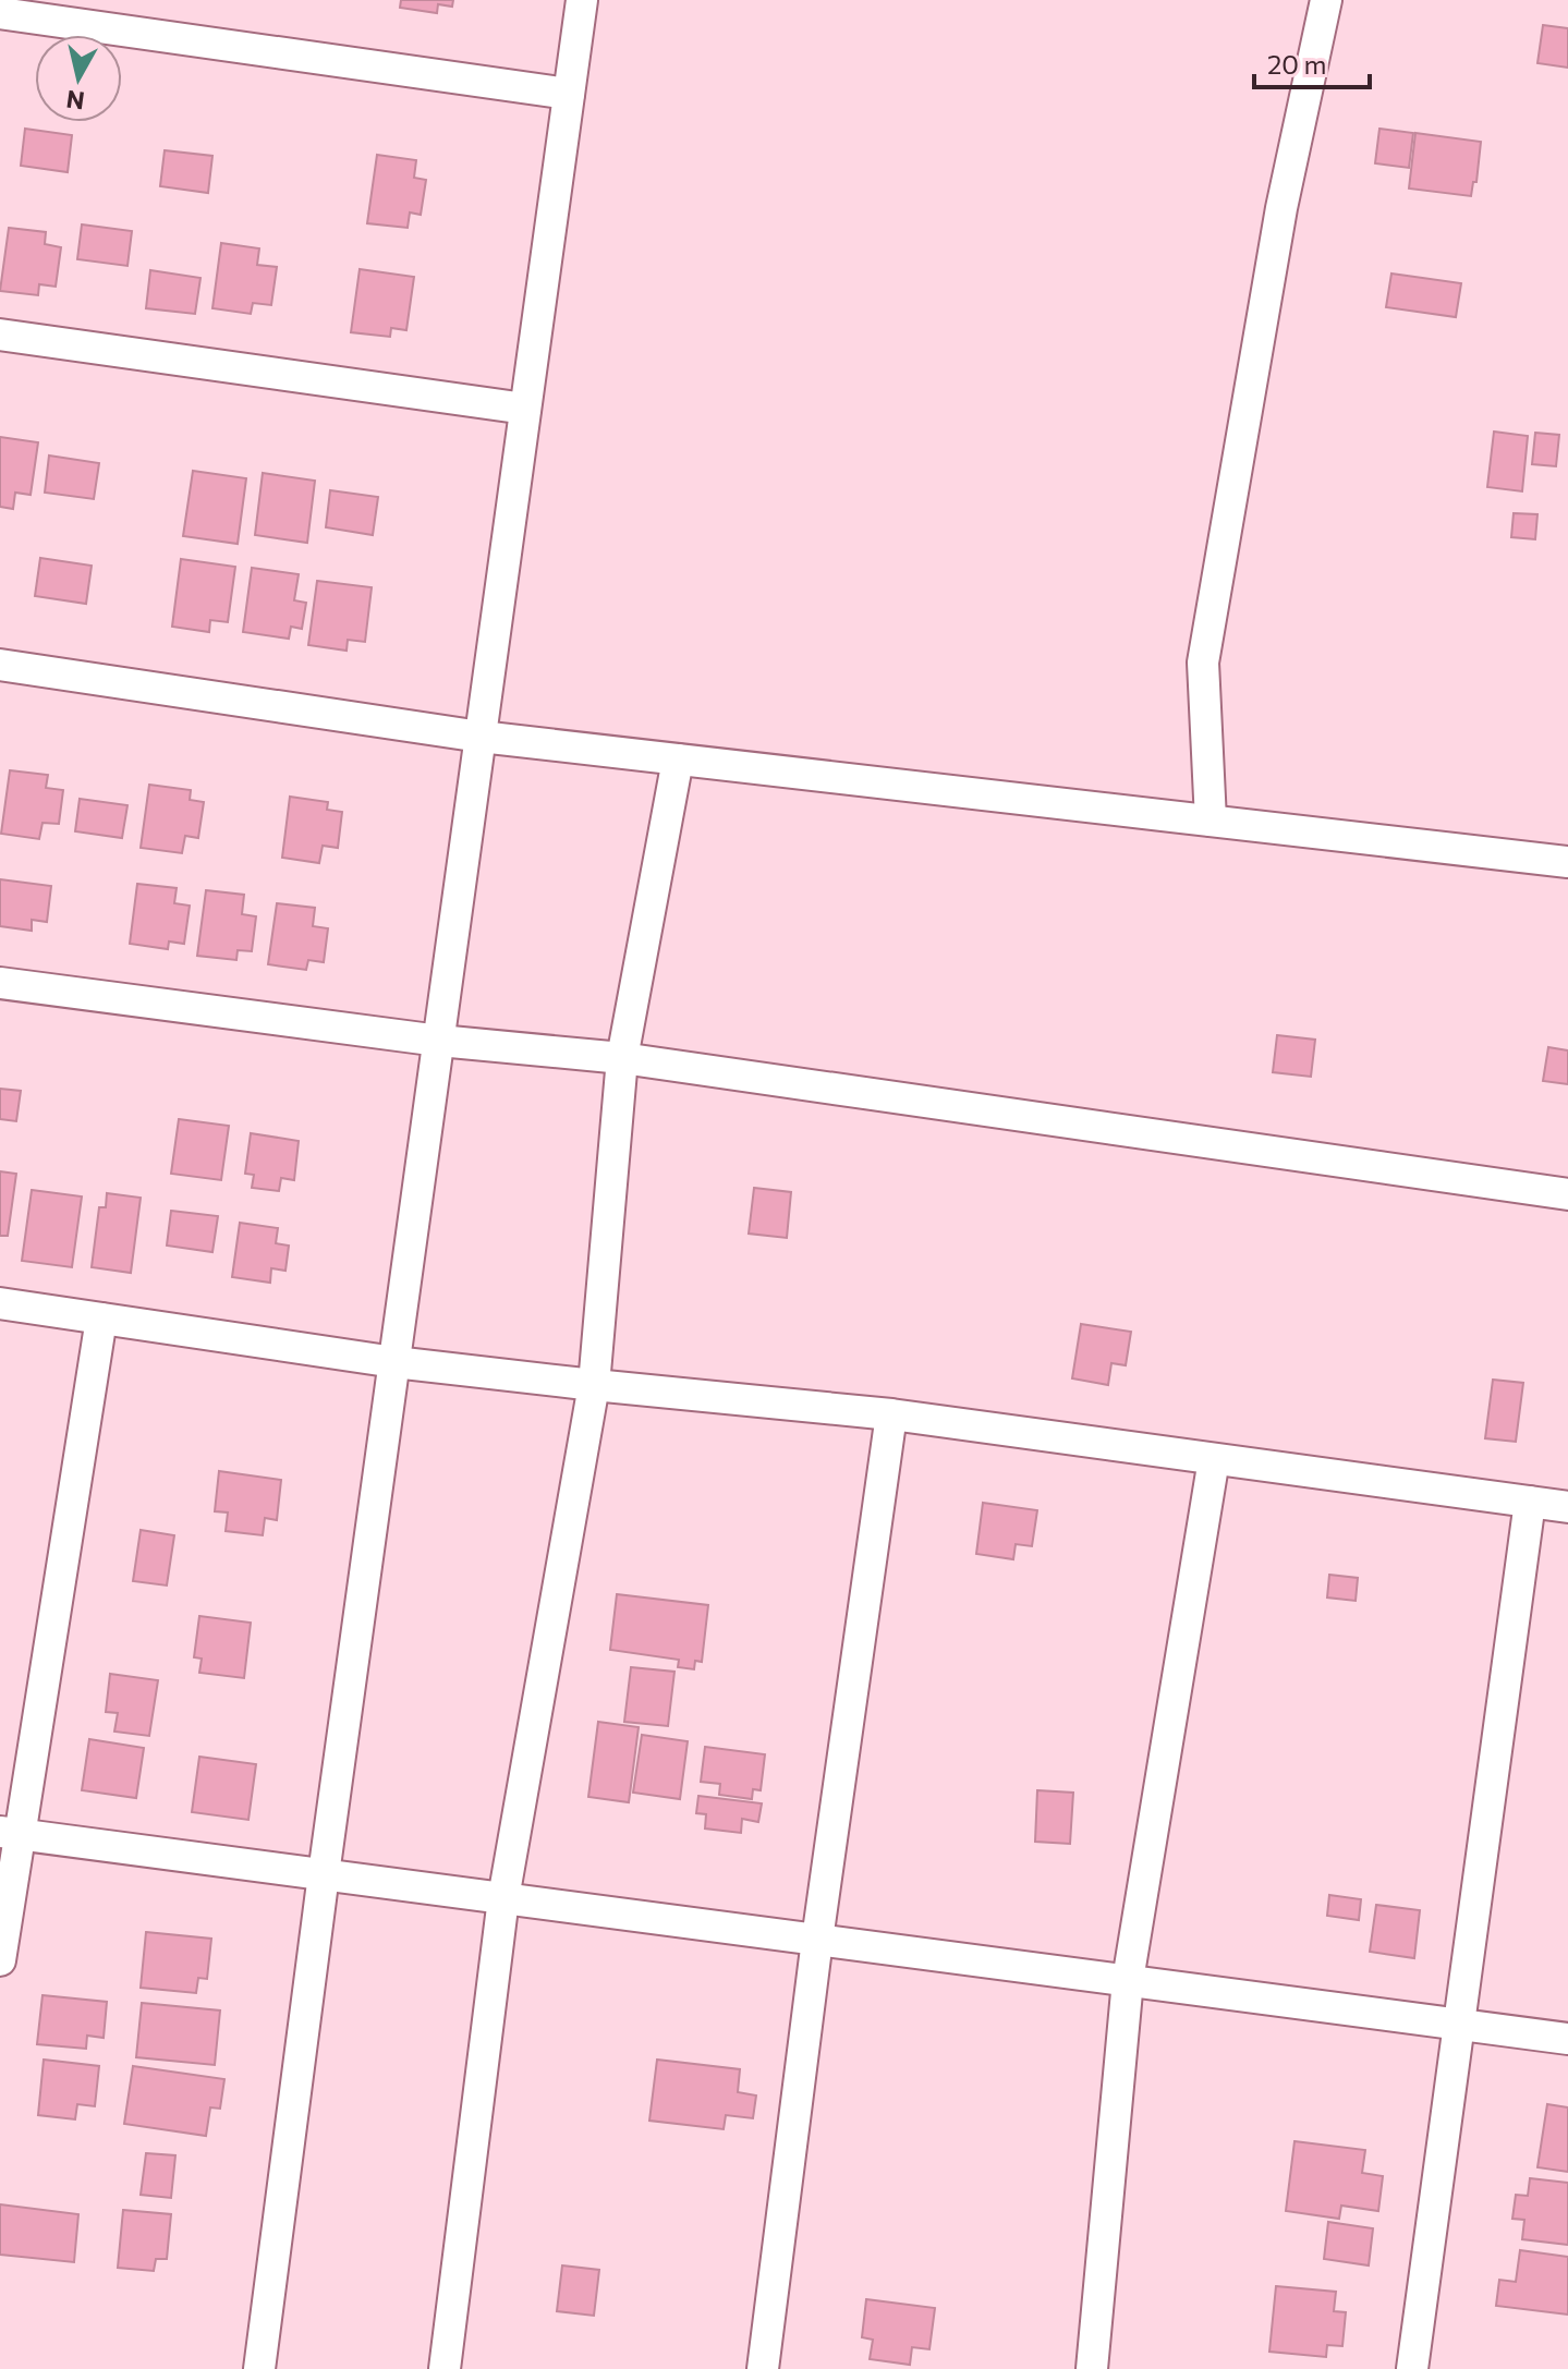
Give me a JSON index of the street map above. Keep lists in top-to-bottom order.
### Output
{
  "scale_bar": "20 m",
  "north": "bottom"
}
